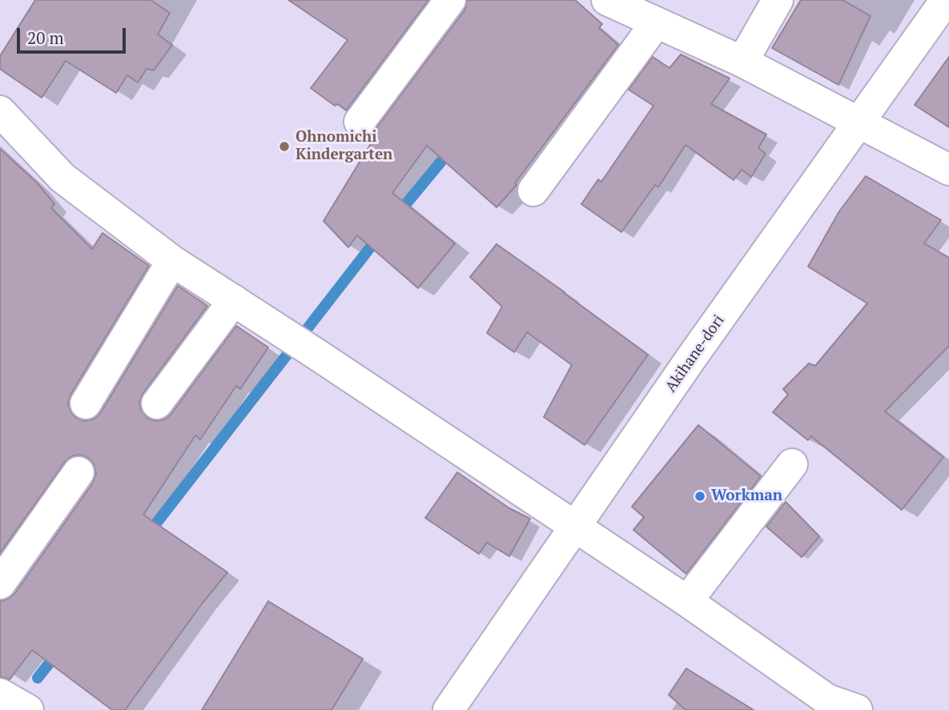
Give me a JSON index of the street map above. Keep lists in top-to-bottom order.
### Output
{
  "streets": {
    "street": ["Akihane-dori"]
  },
  "places": ["Ohnomichi Kindergarten", "Workman"],
  "scale_bar": "20 m"
}
